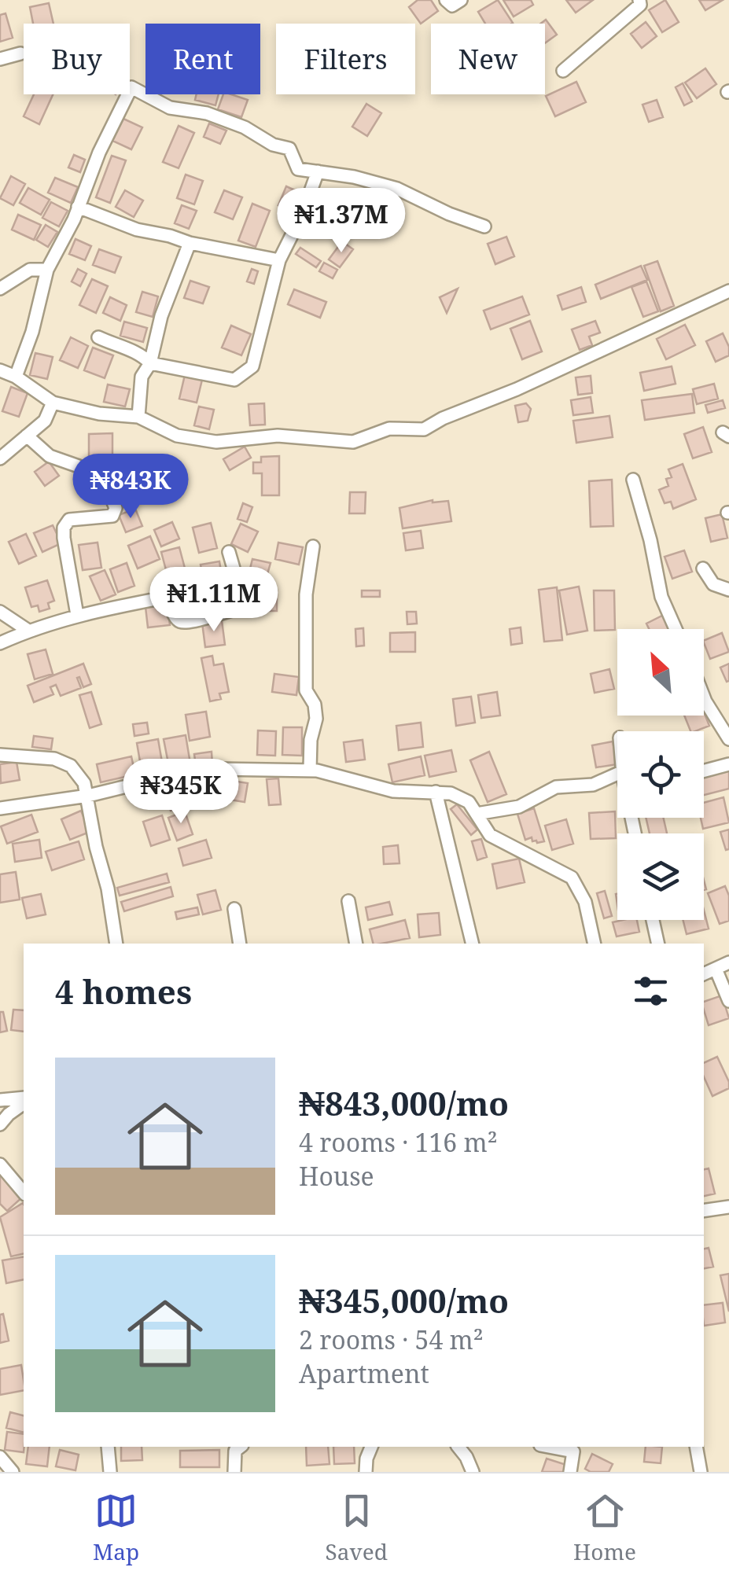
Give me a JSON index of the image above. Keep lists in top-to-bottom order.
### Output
{
  "north": "top left",
  "page": {
    "chip": [
      "Buy",
      "Rent",
      "Filters",
      "New"
    ],
    "price": [
      "₦1.37M",
      "₦843K",
      "₦1.11M",
      "₦345K"
    ],
    "heading": "4 homes",
    "list": [
      {
        "name": "₦843,000/mo",
        "note": "4 rooms · 116 m² · House"
      },
      {
        "name": "₦345,000/mo",
        "note": "2 rooms · 54 m² · Apartment"
      }
    ],
    "tabs": ["Map", "Saved", "Home"]
  }
}
